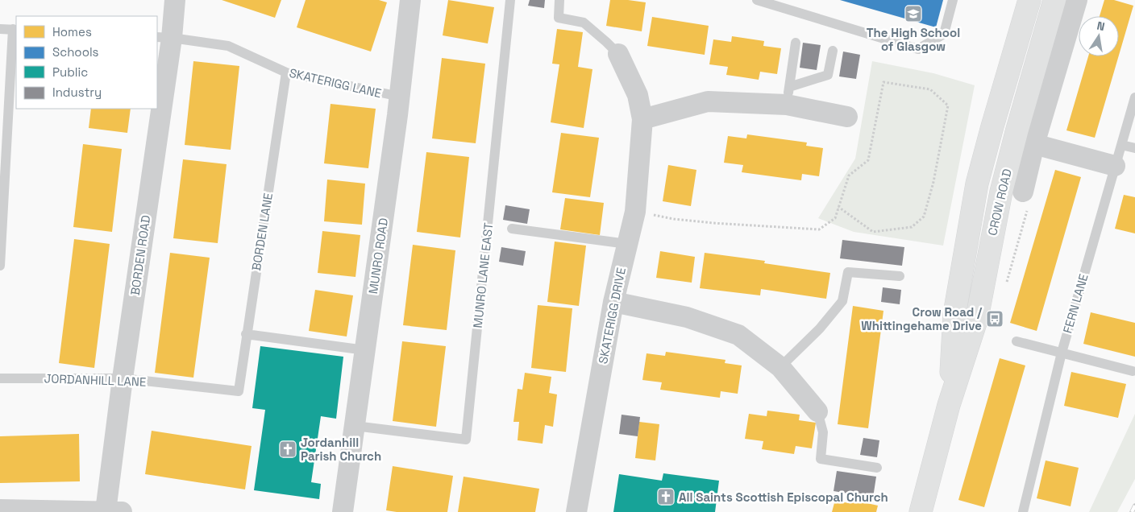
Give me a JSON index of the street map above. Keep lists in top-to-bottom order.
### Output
{
  "streets": {
    "main road": ["CROW ROAD"],
    "street": ["BORDEN ROAD", "MUNRO ROAD", "SKATERIGG DRIVE"],
    "lane": [
      "SKATERIGG LANE",
      "BORDEN LANE",
      "MUNRO LANE EAST",
      "FERN LANE",
      "JORDANHILL LANE"
    ]
  },
  "crossings": [
    ["SKATERIGG LANE", "BORDEN LANE"],
    ["SKATERIGG LANE", "BORDEN ROAD"],
    ["SKATERIGG LANE", "MUNRO ROAD"],
    ["BORDEN LANE", "JORDANHILL LANE"],
    ["BORDEN ROAD", "JORDANHILL LANE"],
    ["MUNRO ROAD", "MUNRO LANE EAST"]
  ],
  "places": {
    "school or university": ["The High School of Glasgow"],
    "bus stop": ["Crow Road / Whittingehame Drive"],
    "church": ["Jordanhill Parish Church", "All Saints Scottish Episcopal Church"]
  },
  "legend": [
    "Homes",
    "Schools",
    "Public",
    "Industry"
  ],
  "north": "top"
}
